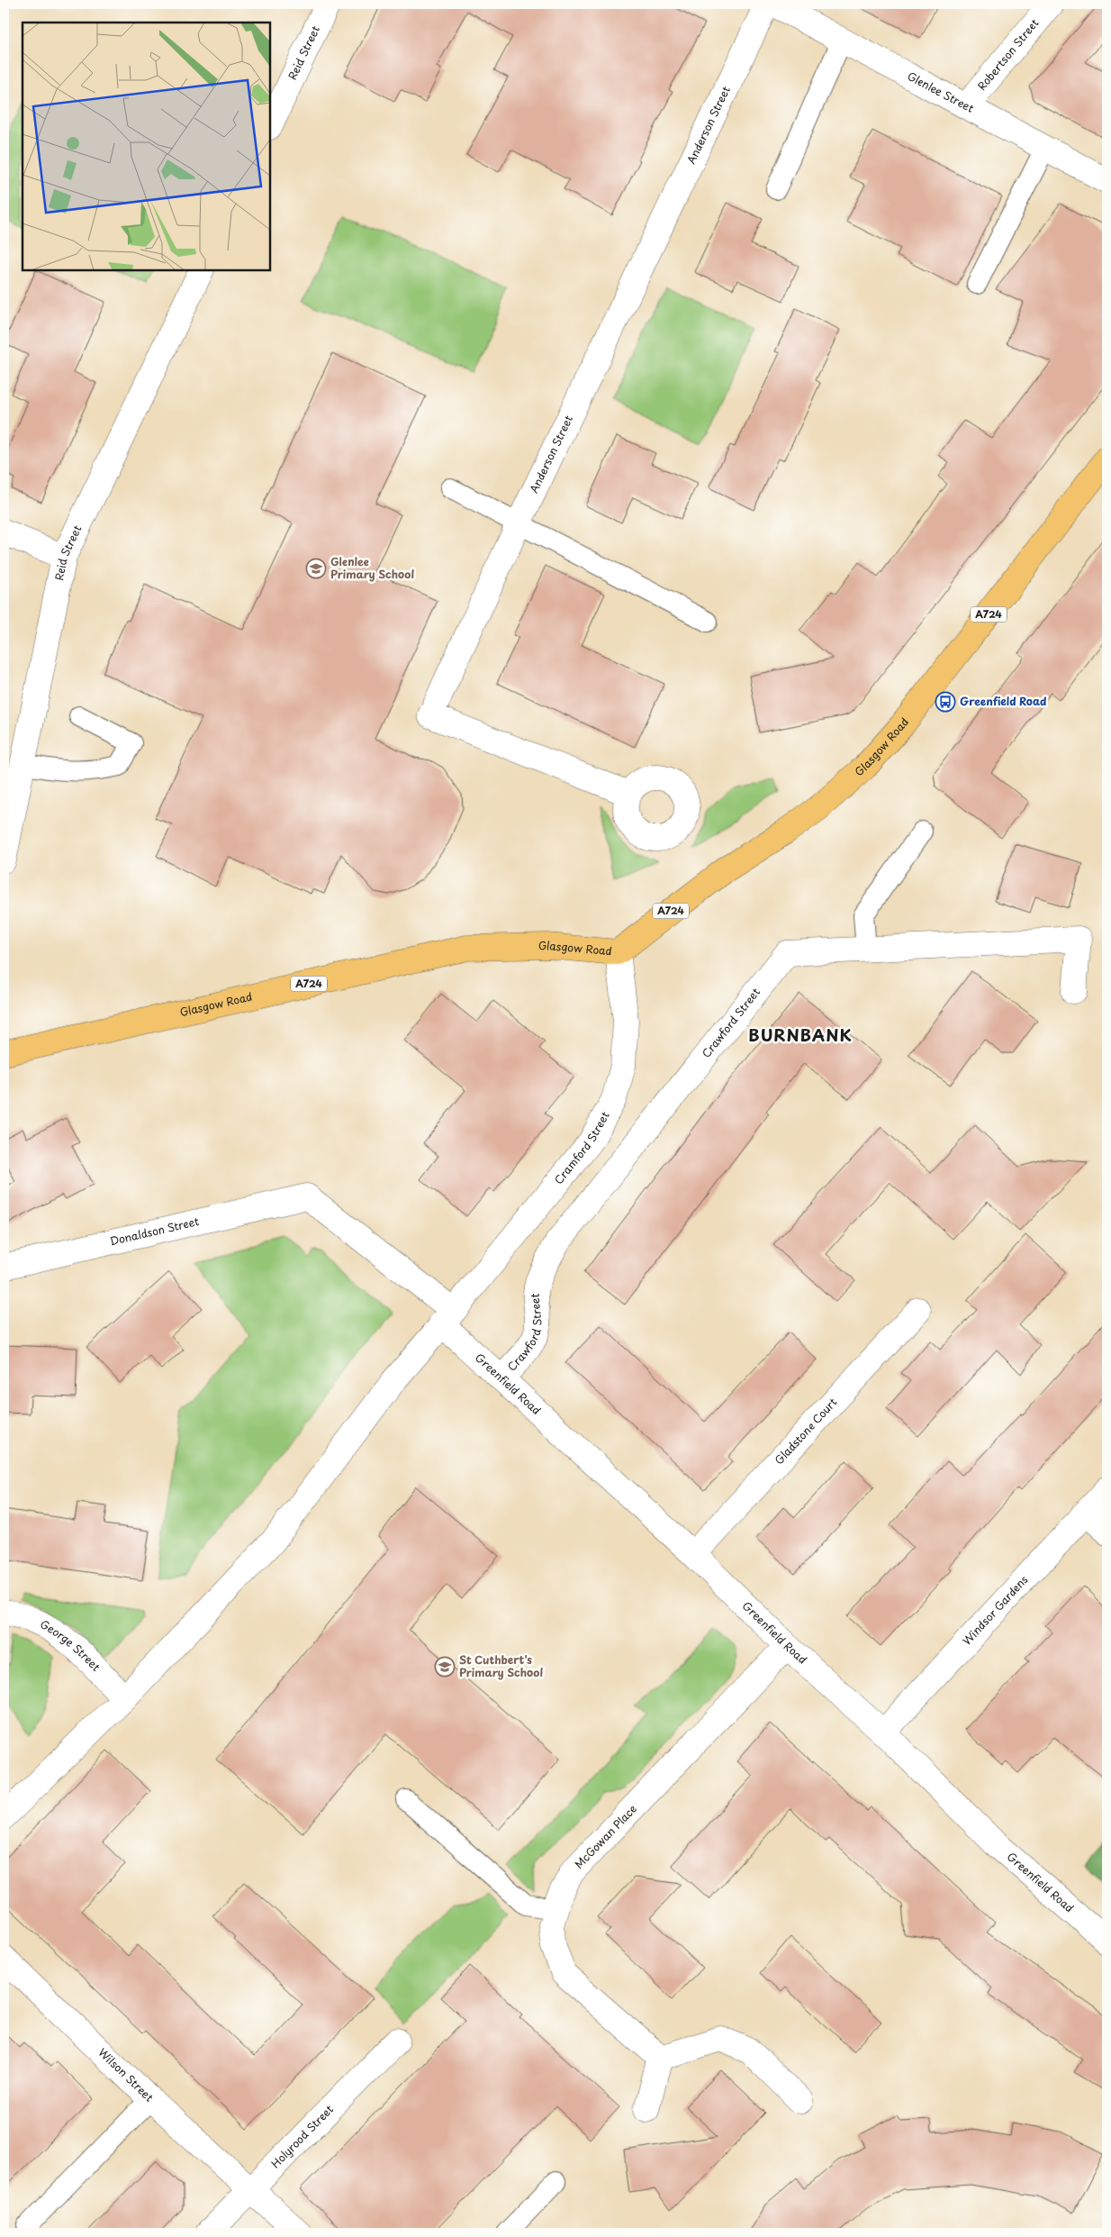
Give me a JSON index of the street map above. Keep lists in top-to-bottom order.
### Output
{
  "streets": {
    "main road": ["A724", "Glasgow Road"],
    "street": [
      "Reid Street",
      "Robertson Street",
      "Glenlee Street",
      "Anderson Street",
      "Crawford Street",
      "Cramford Street",
      "Donaldson Street",
      "Greenfield Road",
      "Gladstone Court",
      "Windsor Gardens",
      "George Street",
      "McGowan Place",
      "Wilson Street",
      "Holyrood Street"
    ]
  },
  "crossings": [
    ["Robertson Street", "Glenlee Street"],
    ["Glasgow Road", "Cramford Street"],
    ["Crawford Street", "Greenfield Road"],
    ["Cramford Street", "Greenfield Road"],
    ["Cramford Street", "George Street"],
    ["Donaldson Street", "Greenfield Road"],
    ["Greenfield Road", "Gladstone Court"],
    ["Greenfield Road", "Windsor Gardens"],
    ["Greenfield Road", "McGowan Place"],
    ["Wilson Street", "Holyrood Street"]
  ],
  "districts": ["BURNBANK"],
  "places": {
    "school or university": ["Glenlee Primary School", "St Cuthbert's Primary School"],
    "bus stop": ["Greenfield Road"]
  }
}
